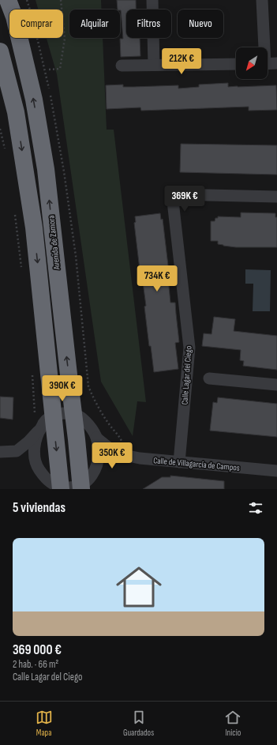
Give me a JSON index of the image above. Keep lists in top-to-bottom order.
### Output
{
  "streets": {
    "highway": ["Avenida de Zamora"],
    "street": ["Calle Lagar del Ciego", "Calle de Villagarcía de Campos"]
  },
  "crossings": [
    ["Calle Lagar del Ciego", "Calle de Villagarcía de Campos"]
  ],
  "north": "bottom left",
  "page": {
    "chip": [
      "Comprar",
      "Alquilar",
      "Filtros",
      "Nuevo"
    ],
    "price": [
      "212K €",
      "369K €",
      "734K €",
      "390K €",
      "350K €"
    ],
    "heading": "5 viviendas",
    "list": [
      {
        "name": "369 000 €",
        "note": "2 hab. · 66 m² · Calle Lagar del Ciego"
      }
    ],
    "tabs": ["Mapa", "Guardados", "Inicio"]
  }
}
